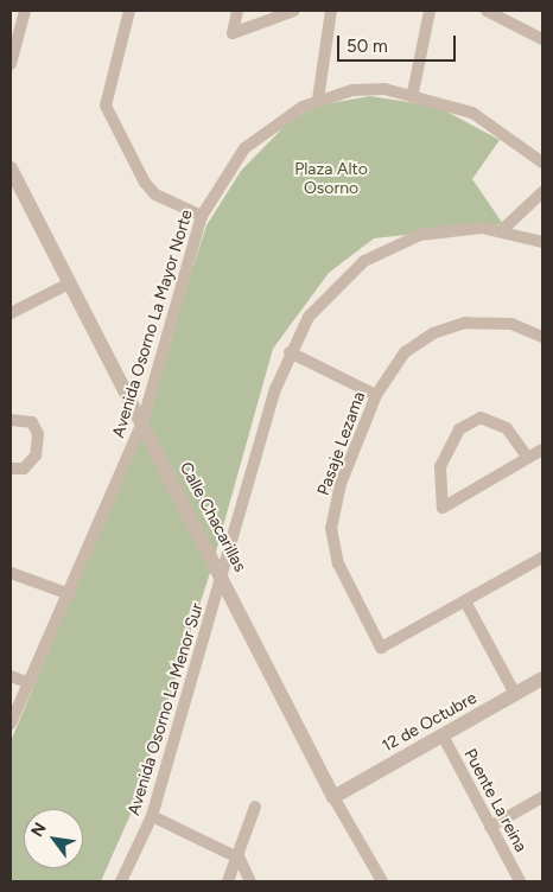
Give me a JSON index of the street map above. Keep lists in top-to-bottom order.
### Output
{
  "streets": {
    "street": [
      "Avenida Osorno La Mayor Norte",
      "Pasaje Lezama",
      "Calle Chacarillas",
      "Avenida Osorno La Menor Sur",
      "12 de Octubre",
      "Puente La reina"
    ]
  },
  "crossings": [
    ["Avenida Osorno La Mayor Norte", "Calle Chacarillas"],
    ["Calle Chacarillas", "Avenida Osorno La Menor Sur"],
    ["Calle Chacarillas", "12 de Octubre"],
    ["12 de Octubre", "Puente La reina"]
  ],
  "parks": ["Plaza Alto Osorno"],
  "scale_bar": "50 m",
  "north": "top left"
}
